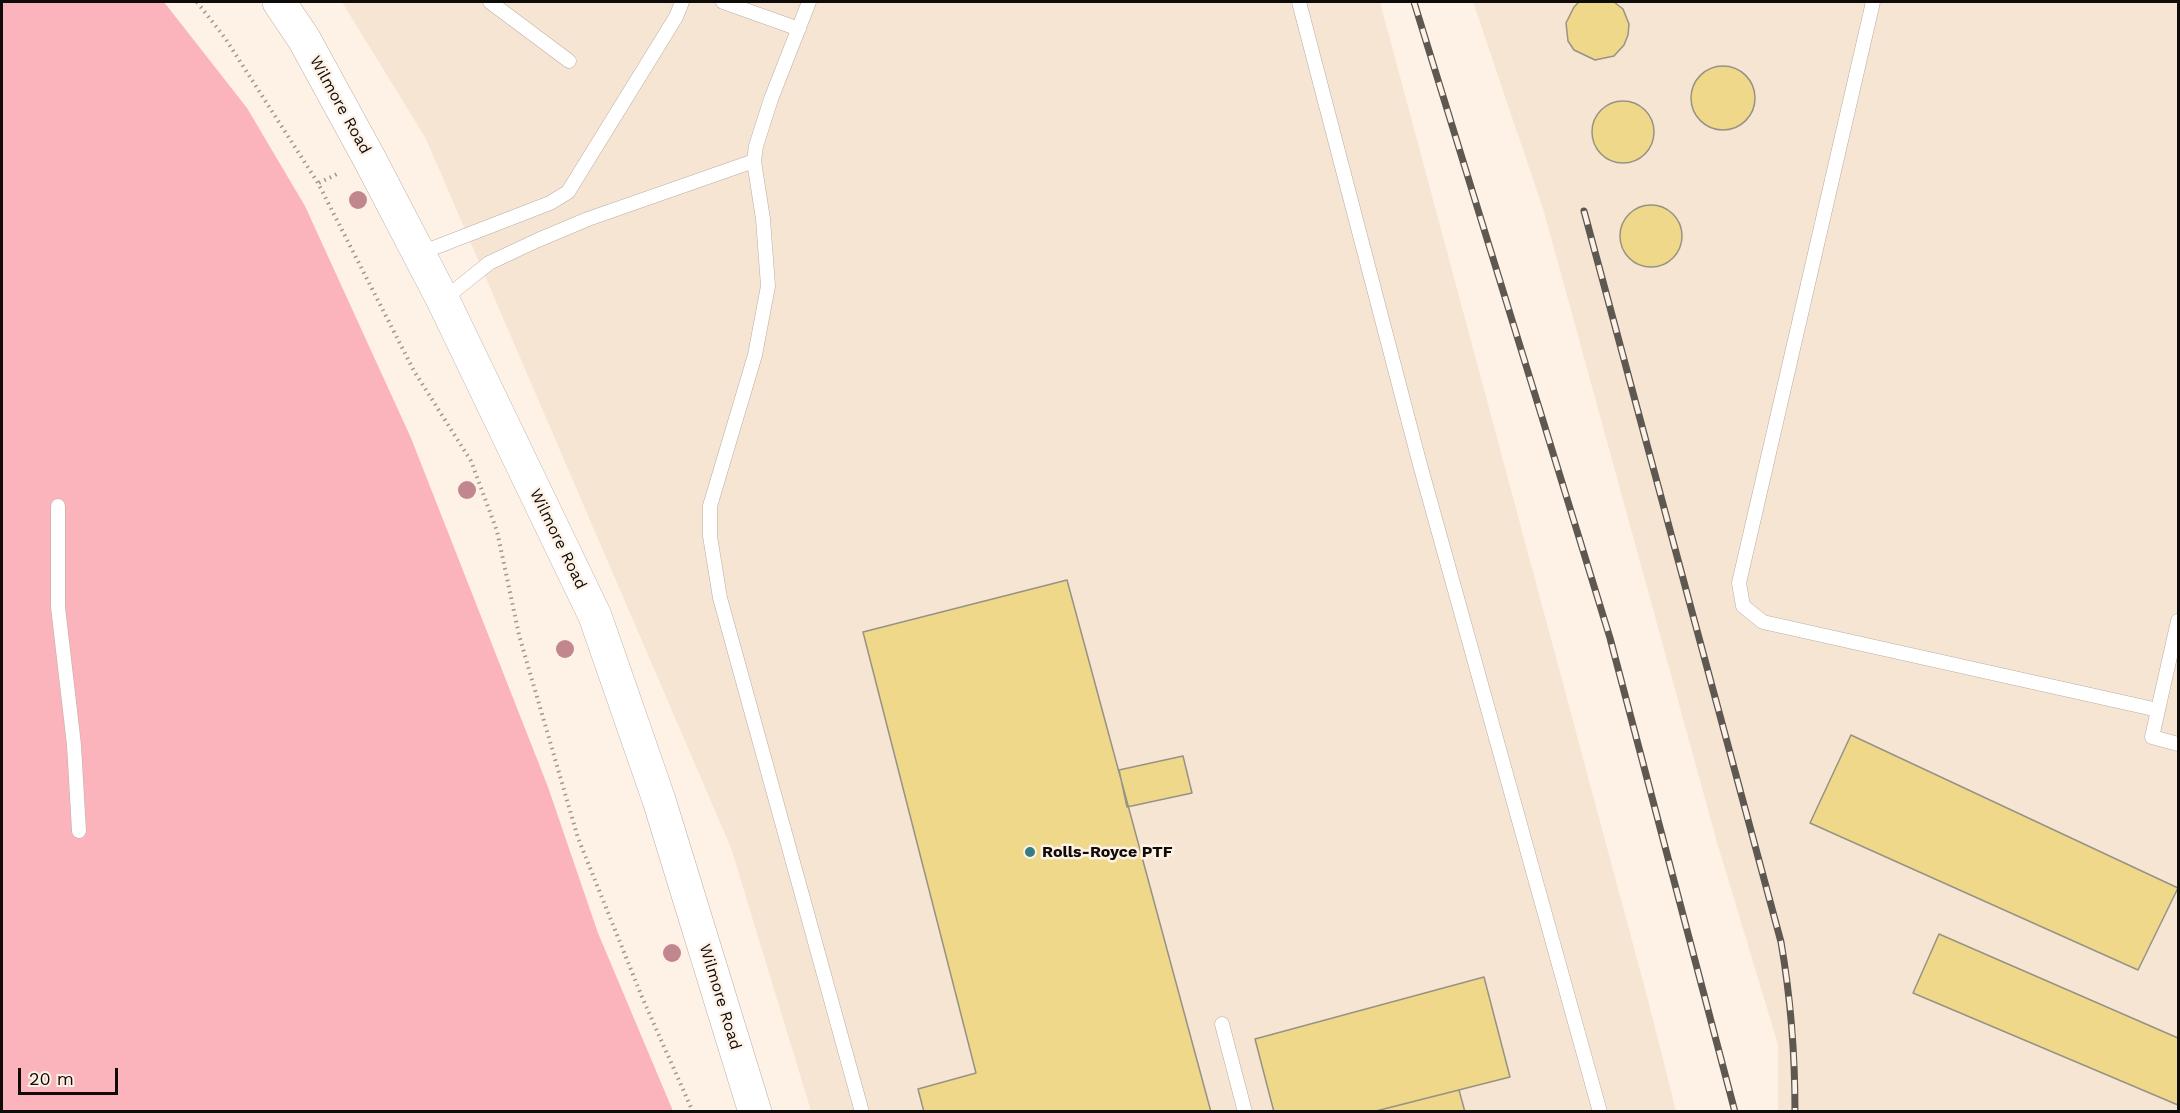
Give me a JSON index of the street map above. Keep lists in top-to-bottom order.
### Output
{
  "streets": {
    "street": ["Wilmore Road"]
  },
  "places": ["Rolls-Royce PTF"],
  "scale_bar": "20 m"
}
